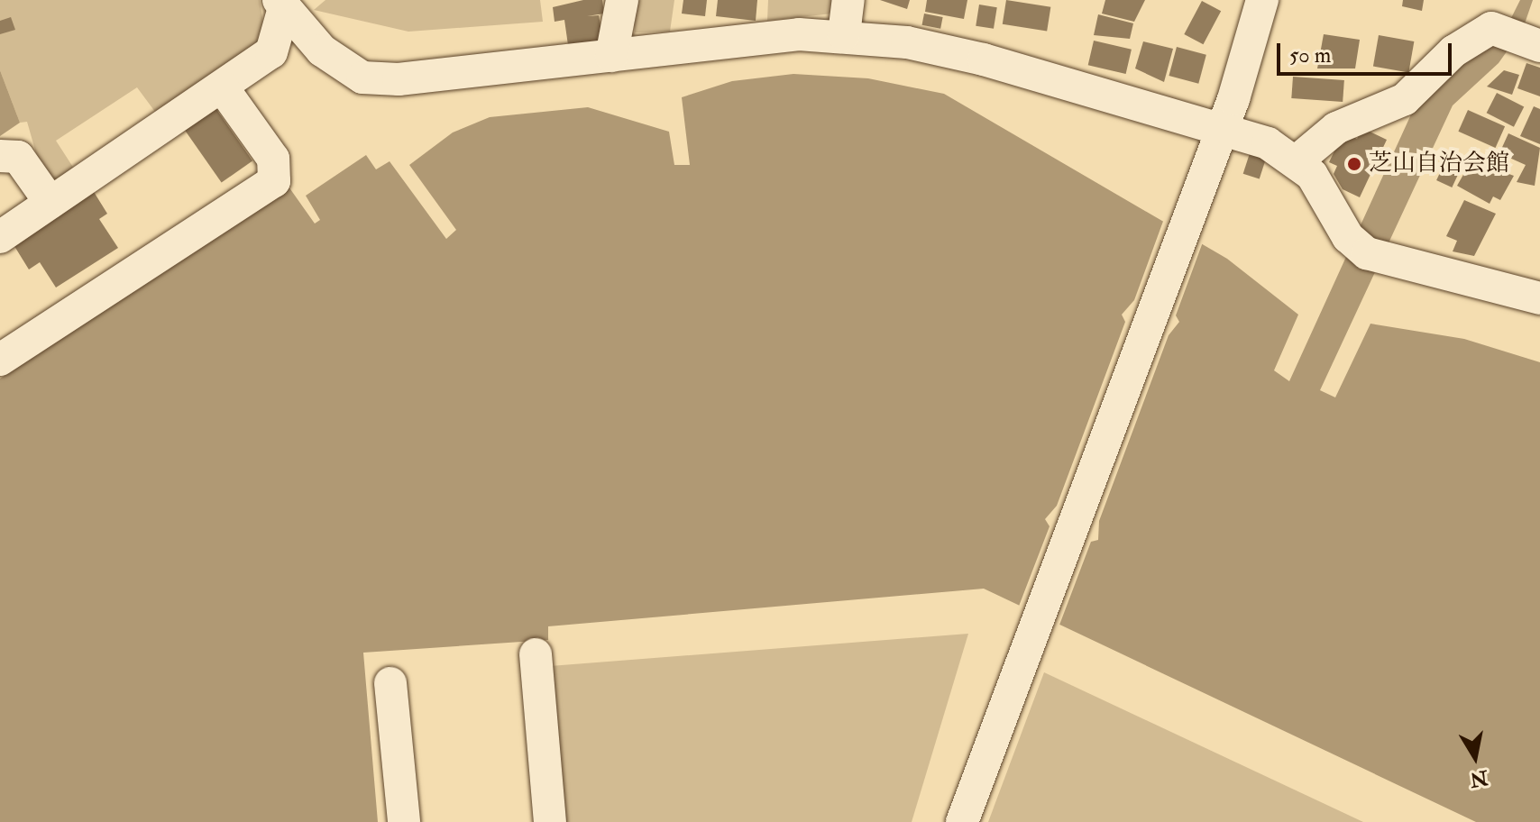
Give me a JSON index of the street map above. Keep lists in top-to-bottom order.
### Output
{
  "places": ["芝山自治会館"],
  "scale_bar": "50 m",
  "north": "bottom"
}
